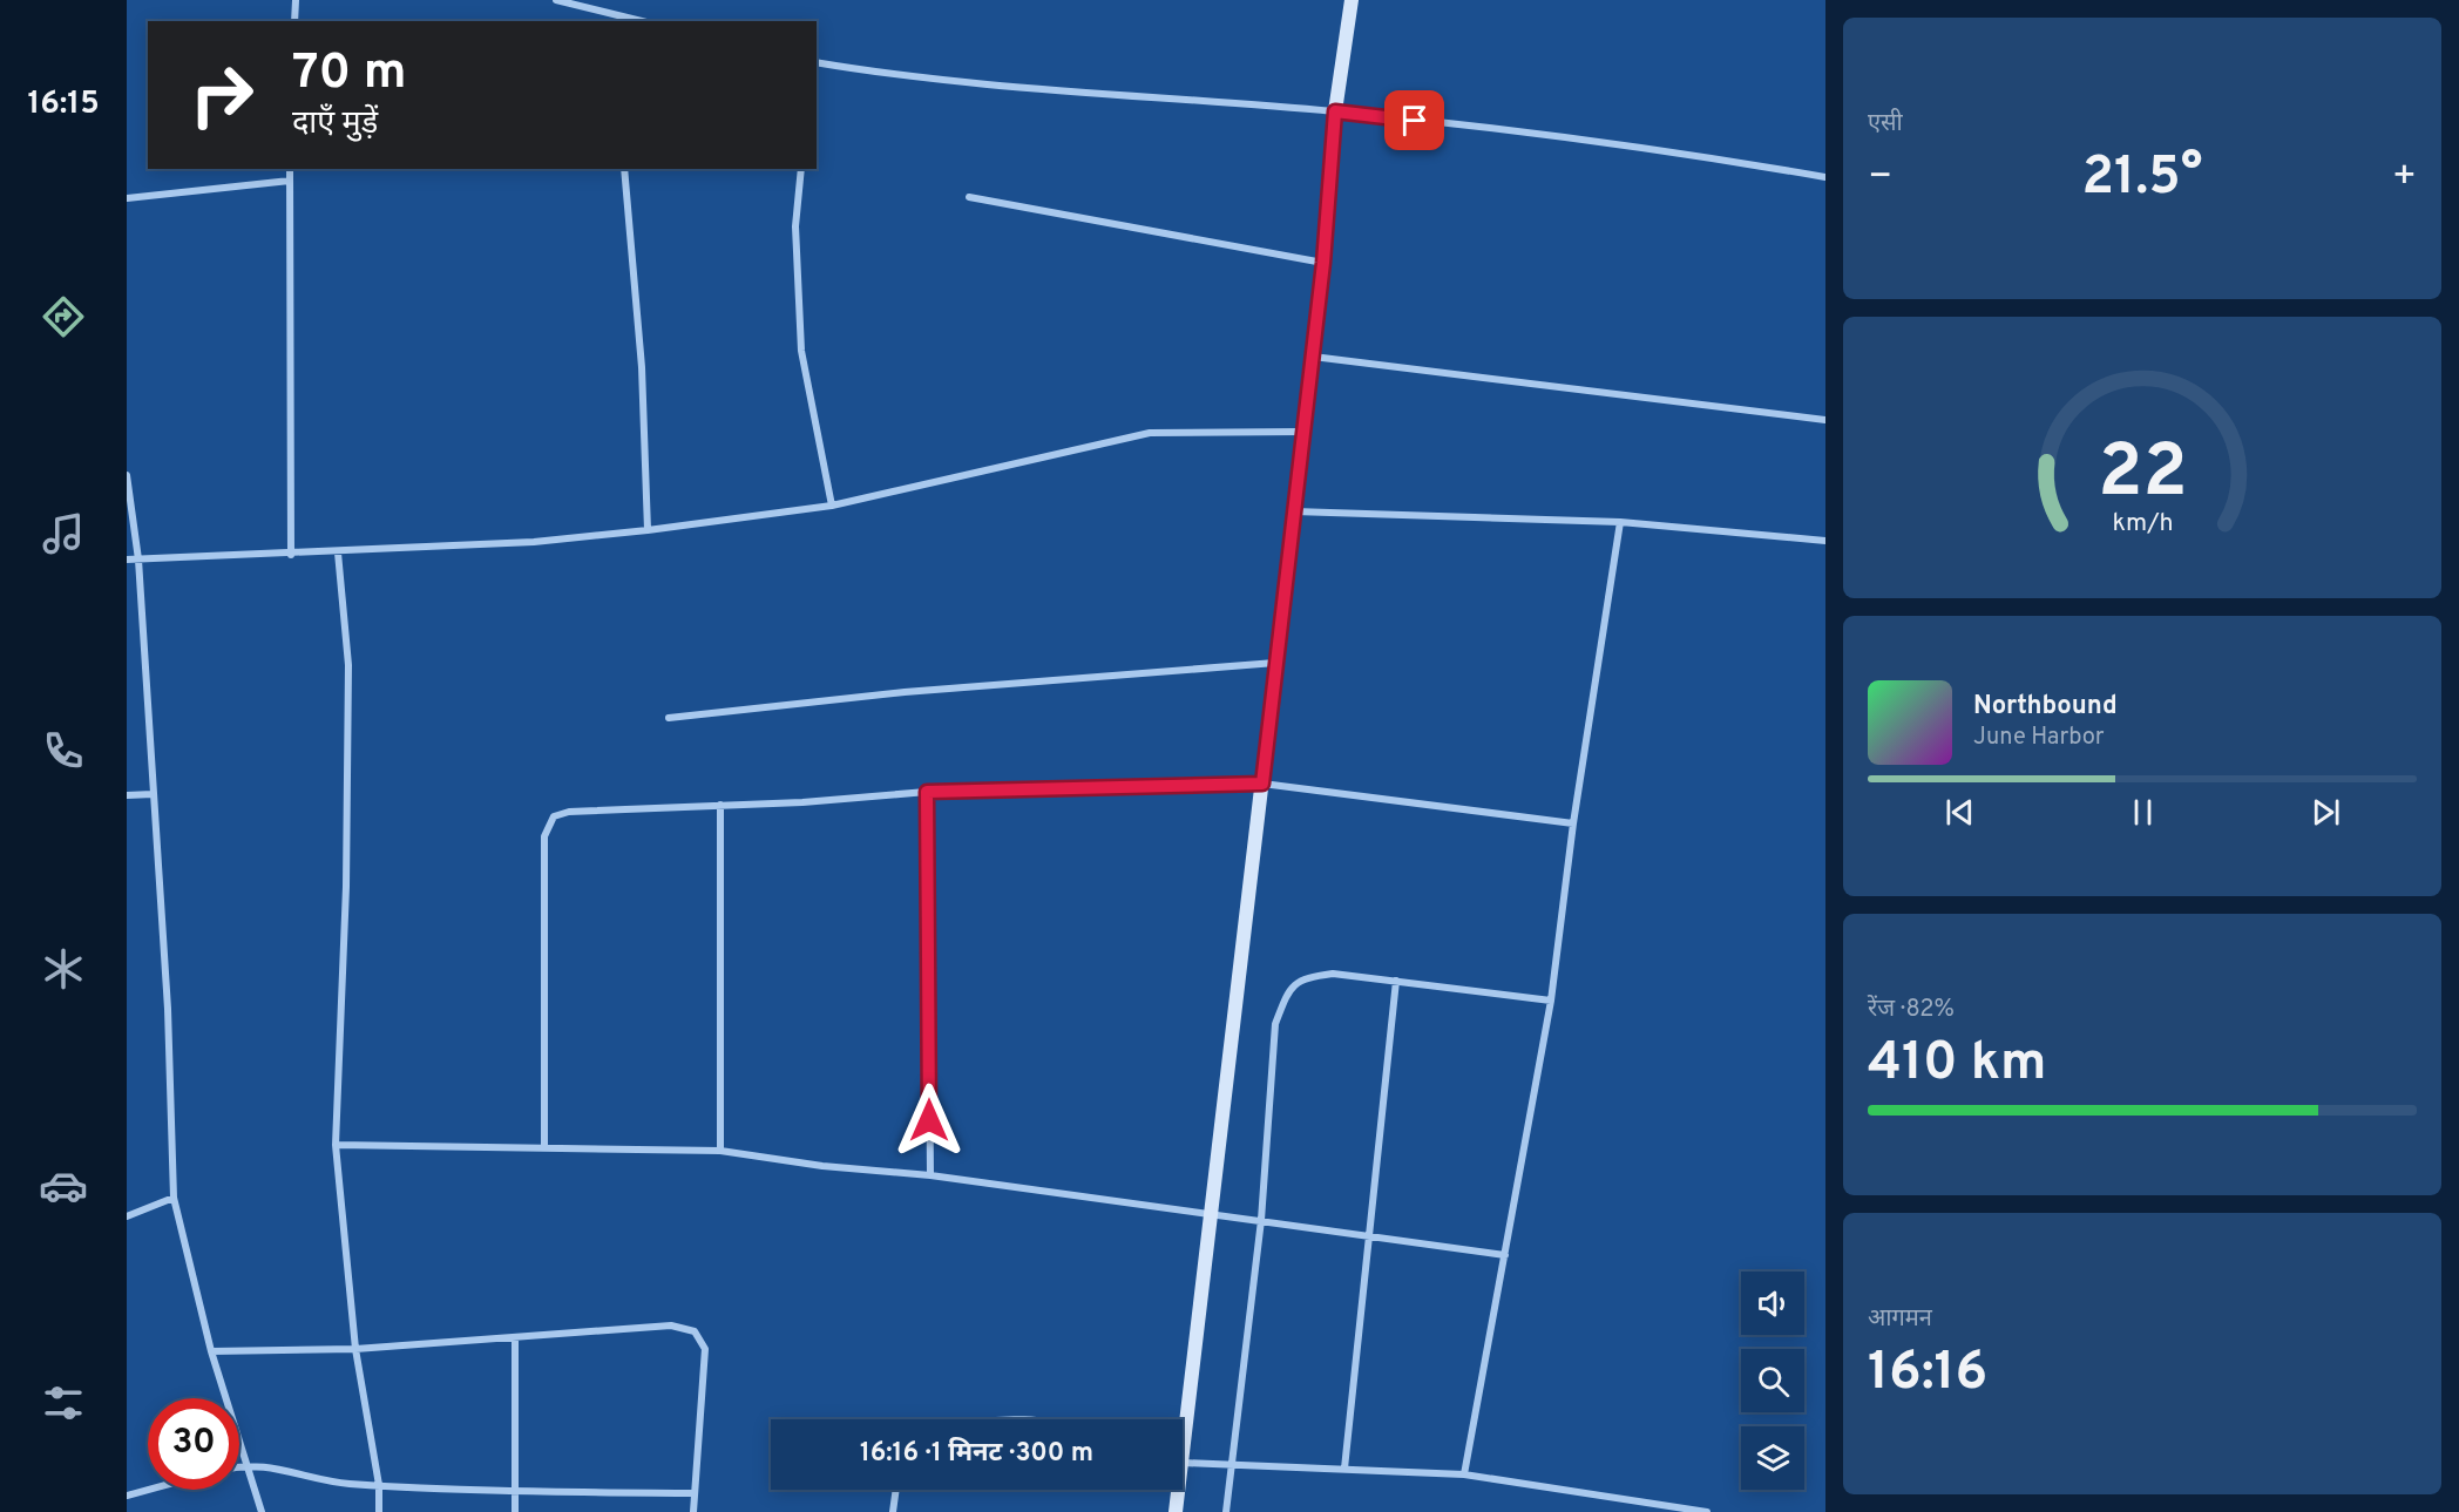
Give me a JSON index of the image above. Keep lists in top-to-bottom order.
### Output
{
  "page": {
    "tabs": "16:15",
    "tile": [
      "एसी",
      ["रेंज · 82%", "410 km"],
      ["आगमन", "16:16"]
    ],
    "turn": ["70 m", "दाएँ मुड़ें"],
    "heat": ["−", "21.5°", "+"],
    "song": ["Northbound", "June Harbor"],
    "limit": "30",
    "trip": "16:16 · 1 मिनट · 300 m",
    "gauge": ["22", "km/h"]
  }
}
